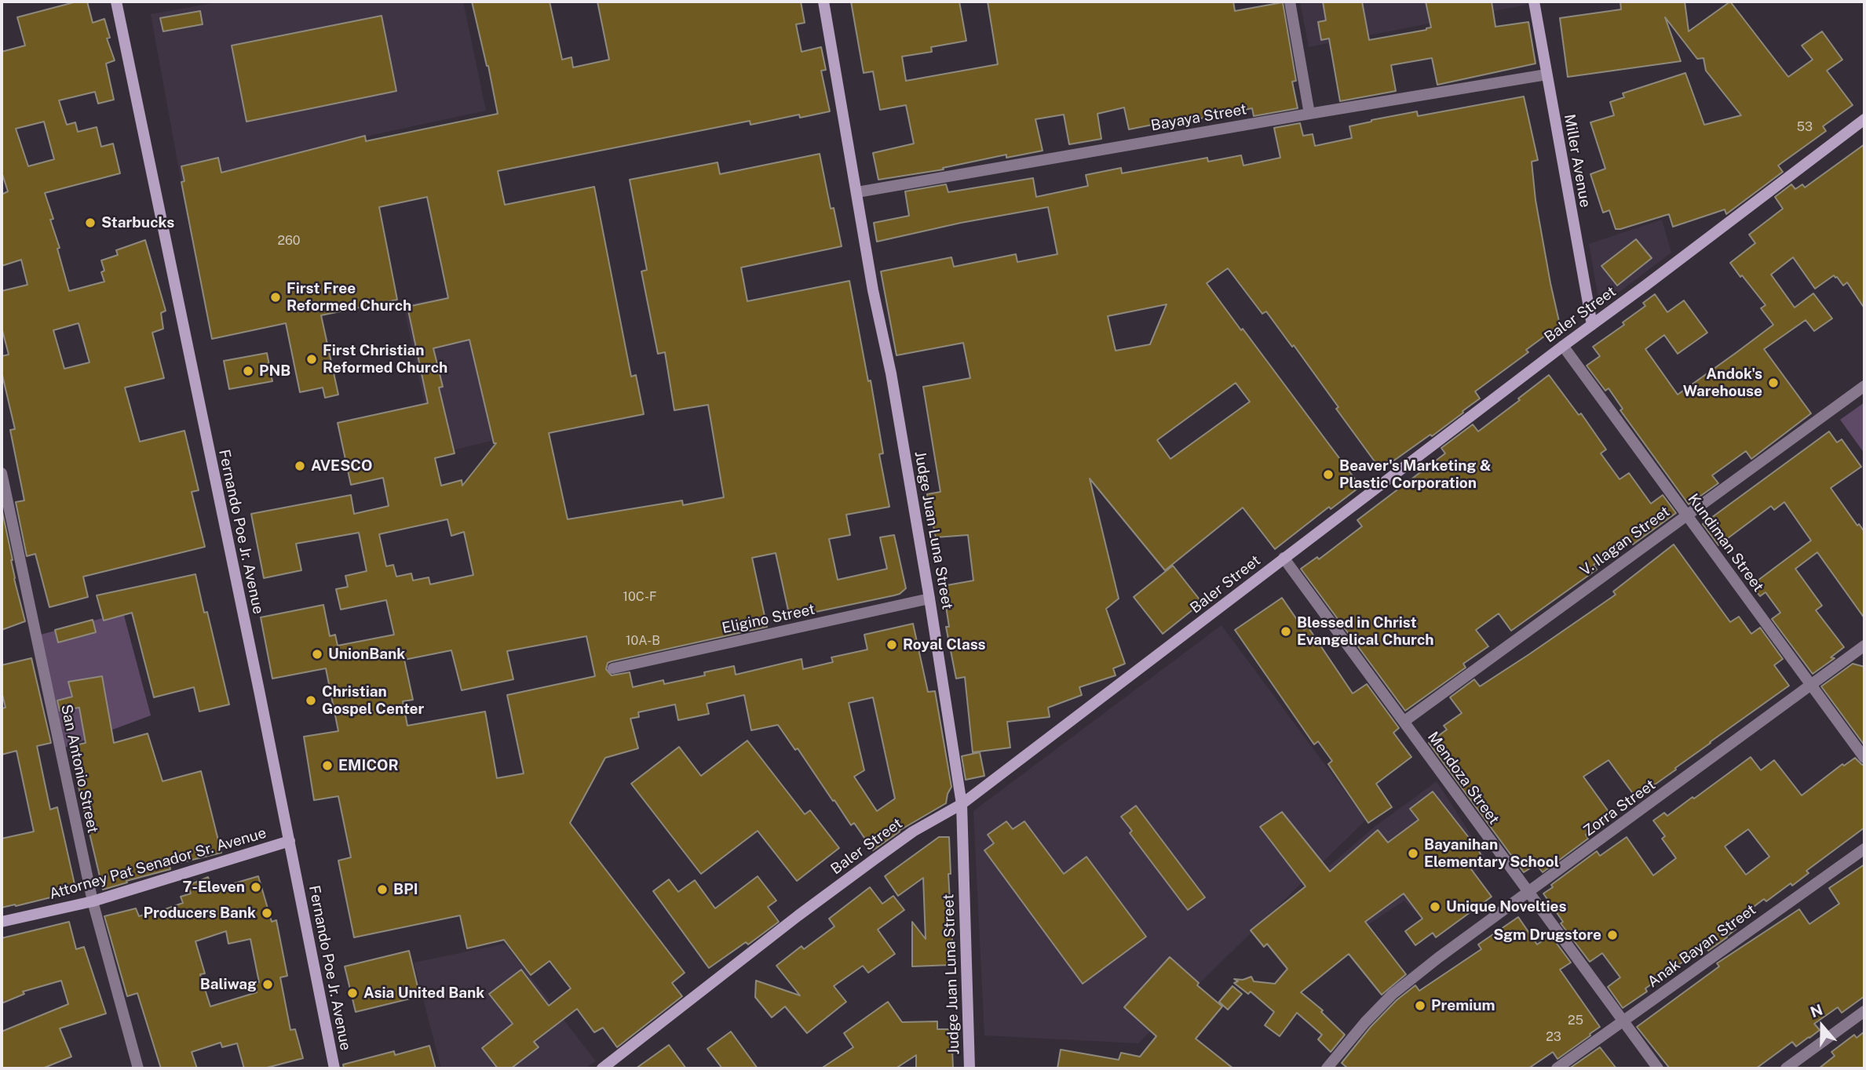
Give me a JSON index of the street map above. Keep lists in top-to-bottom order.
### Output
{
  "streets": {
    "street": [
      "Bayaya Street",
      "Miller Avenue",
      "Baler Street",
      "Judge Juan Luna Street",
      "Fernando Poe Jr. Avenue",
      "V. Ilagan Street",
      "Kundiman Street",
      "Eligino Street",
      "San Antonio Street",
      "Mendoza Street",
      "Zorra Street",
      "Attorney Pat Senador Sr. Avenue",
      "Anak Bayan Street"
    ]
  },
  "crossings": [
    ["Bayaya Street", "Miller Avenue"],
    ["Bayaya Street", "Judge Juan Luna Street"],
    ["Miller Avenue", "Baler Street"],
    ["Baler Street", "Judge Juan Luna Street"],
    ["Baler Street", "Kundiman Street"],
    ["Baler Street", "Mendoza Street"],
    ["Judge Juan Luna Street", "Eligino Street"],
    ["Fernando Poe Jr. Avenue", "Attorney Pat Senador Sr. Avenue"],
    ["V. Ilagan Street", "Kundiman Street"],
    ["V. Ilagan Street", "Mendoza Street"],
    ["Kundiman Street", "Zorra Street"],
    ["San Antonio Street", "Attorney Pat Senador Sr. Avenue"],
    ["Mendoza Street", "Zorra Street"],
    ["Mendoza Street", "Anak Bayan Street"]
  ],
  "places": [
    "Starbucks",
    "First Free Reformed Church",
    "First Christian Reformed Church",
    "PNB",
    "Andok's Warehouse",
    "AVESCO",
    "Beaver's Marketing & Plastic Corporation",
    "Blessed in Christ Evangelical Church",
    "Royal Class",
    "UnionBank",
    "Christian Gospel Center",
    "EMICOR",
    "Bayanihan Elementary School",
    "7-Eleven",
    "BPI",
    "Unique Novelties",
    "Producers Bank",
    "Sgm Drugstore",
    "Baliwag",
    "Asia United Bank",
    "Premium"
  ],
  "house_numbers": [
    "53",
    "260",
    "10C-F",
    "10A-B",
    "25",
    "23"
  ],
  "north": "top"
}
